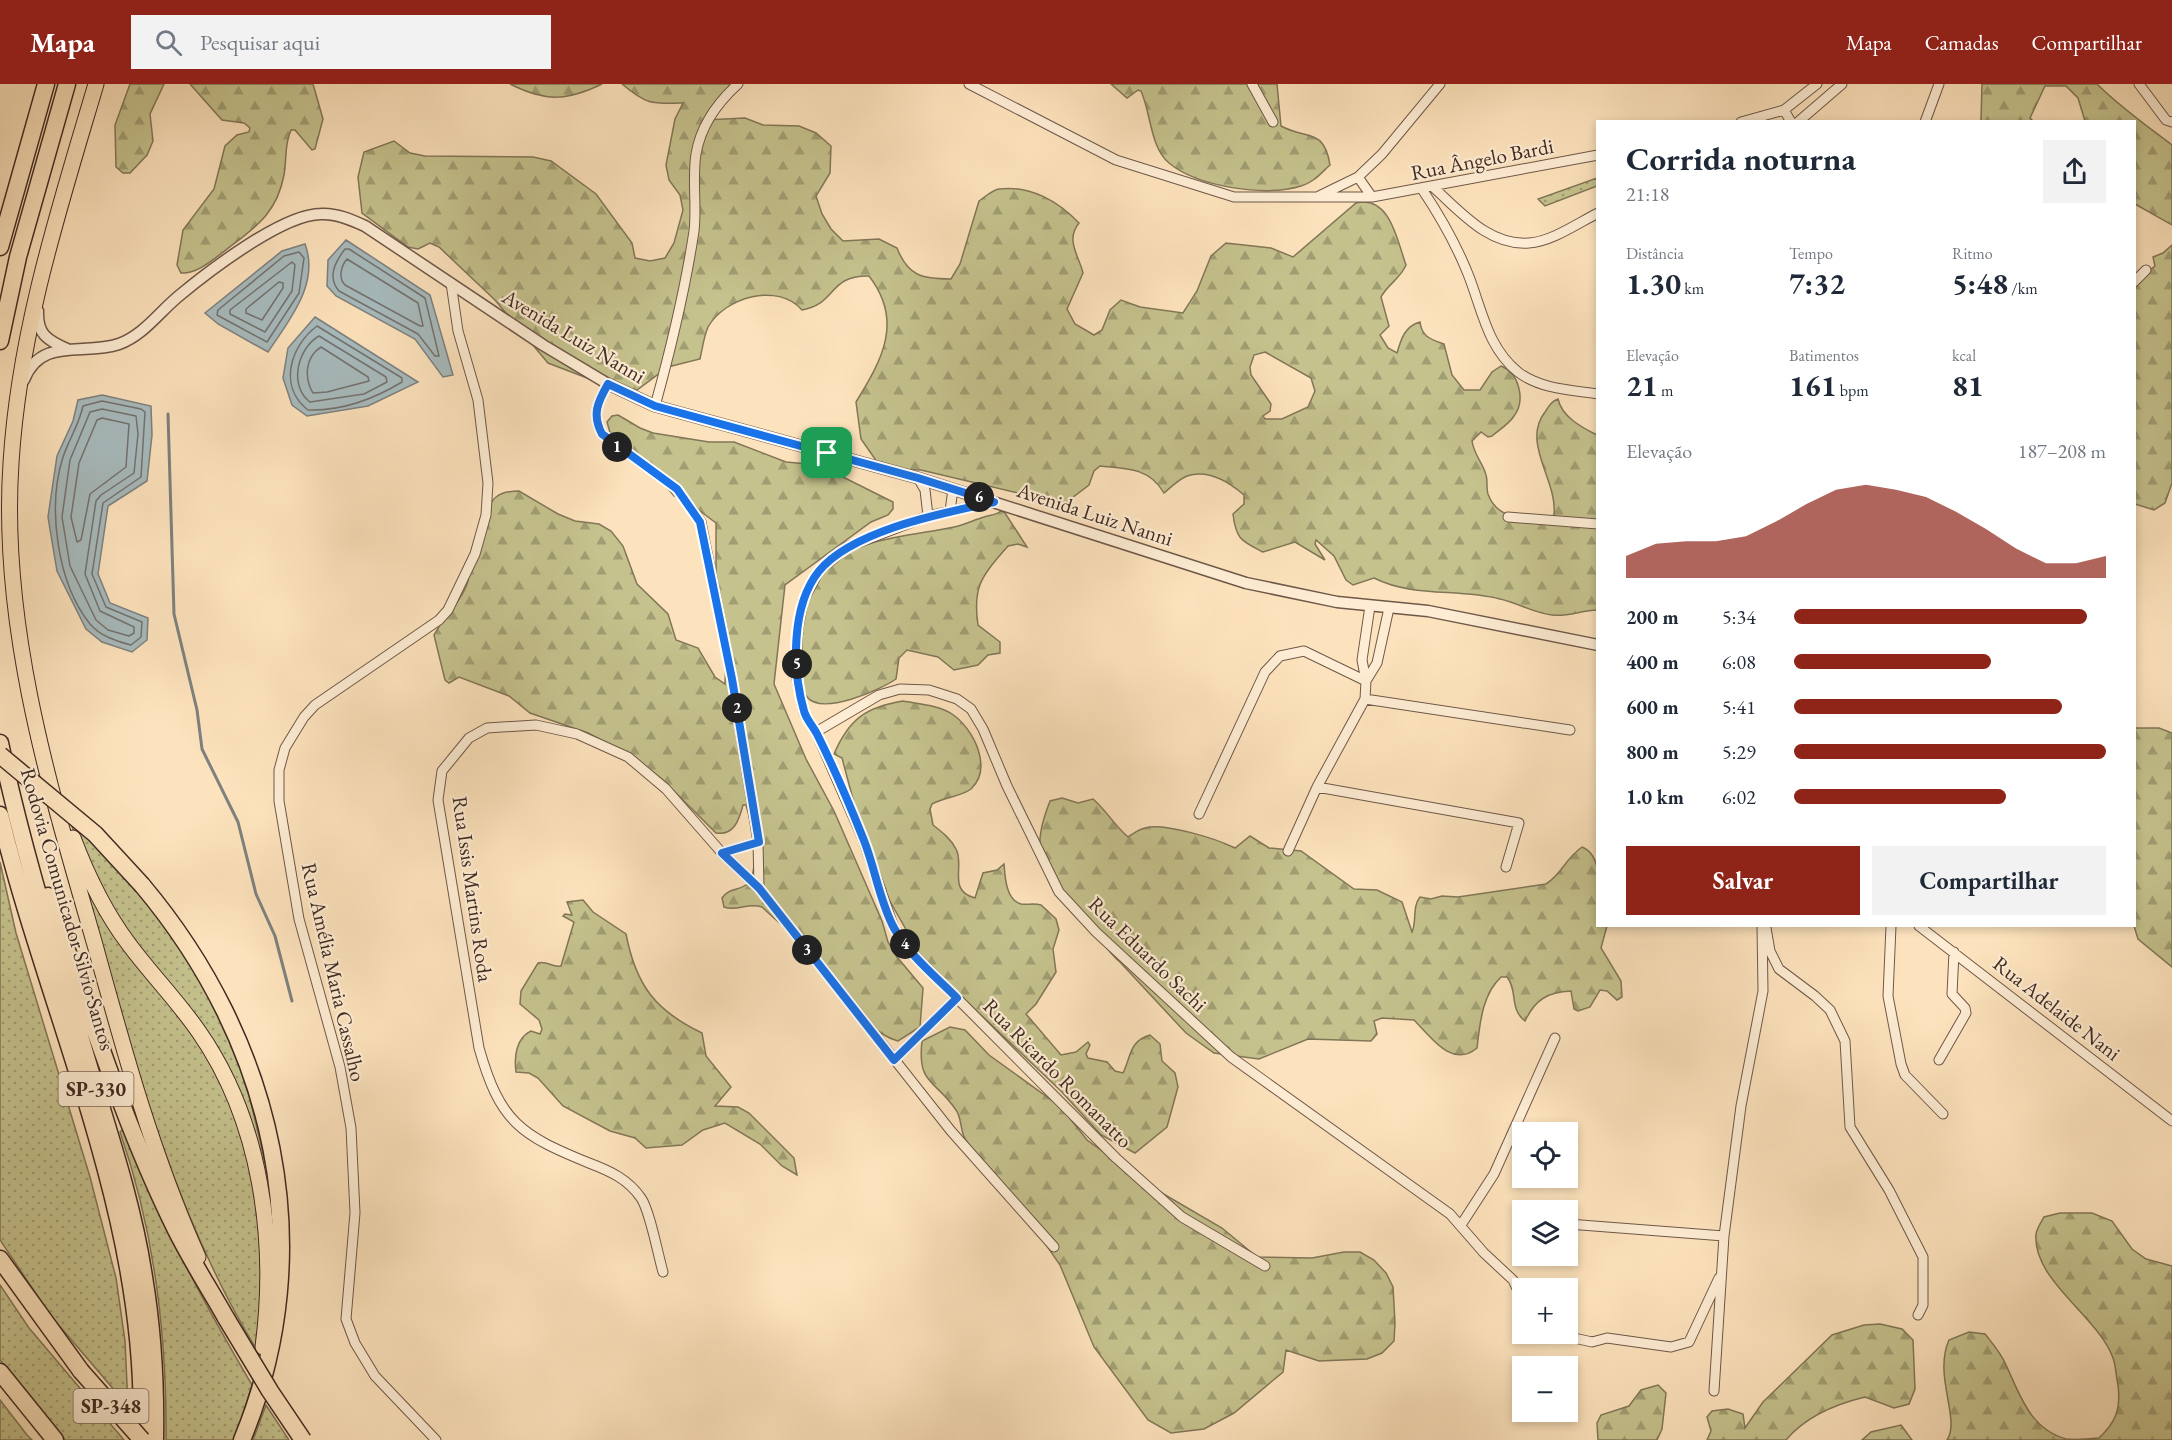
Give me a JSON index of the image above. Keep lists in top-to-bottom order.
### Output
{
  "streets": {
    "highway": ["Rodovia Comunicador Silvio Santos", "SP-330", "SP-348"],
    "street": [
      "Rua Ângelo Bardi",
      "Avenida Luiz Nanni",
      "Rua Issis Martins Roda",
      "Rua Eduardo Sachi",
      "Rua Amélia Maria Cassalho",
      "Rua Adelaide Nani",
      "Rua Ricardo Romanatto"
    ]
  },
  "crossings": [
    ["Avenida Luiz Nanni", "Rua Amélia Maria Cassalho"],
    ["Avenida Luiz Nanni", "Rua Ricardo Romanatto"],
    ["Rodovia Comunicador Silvio Santos", "SP-348"],
    ["Rua Eduardo Sachi", "Rua Ricardo Romanatto"]
  ],
  "page": {
    "header": "Mapa",
    "search": "Pesquisar aqui",
    "nav": ["Mapa", "Camadas", "Compartilhar"],
    "heading": ["Corrida noturna", "21:18"],
    "stats": [
      ["Distância", "1.30 km"],
      ["Tempo", "7:32"],
      ["Ritmo", "5:48 /km"],
      ["Elevação", "21 m"],
      ["Batimentos", "161 bpm"],
      ["kcal", "81"]
    ],
    "chart": ["Elevação", "187–208 m"],
    "pins": [
      "1",
      "6",
      "5",
      "2",
      "4",
      "3"
    ],
    "list": [
      {
        "name": "200 m",
        "note": "5:34"
      },
      {
        "name": "400 m",
        "note": "6:08"
      },
      {
        "name": "600 m",
        "note": "5:41"
      },
      {
        "name": "800 m",
        "note": "5:29"
      },
      {
        "name": "1.0 km",
        "note": "6:02"
      }
    ],
    "buttons": ["Salvar", "Compartilhar"],
    "map_buttons": ["+", "−"]
  }
}
